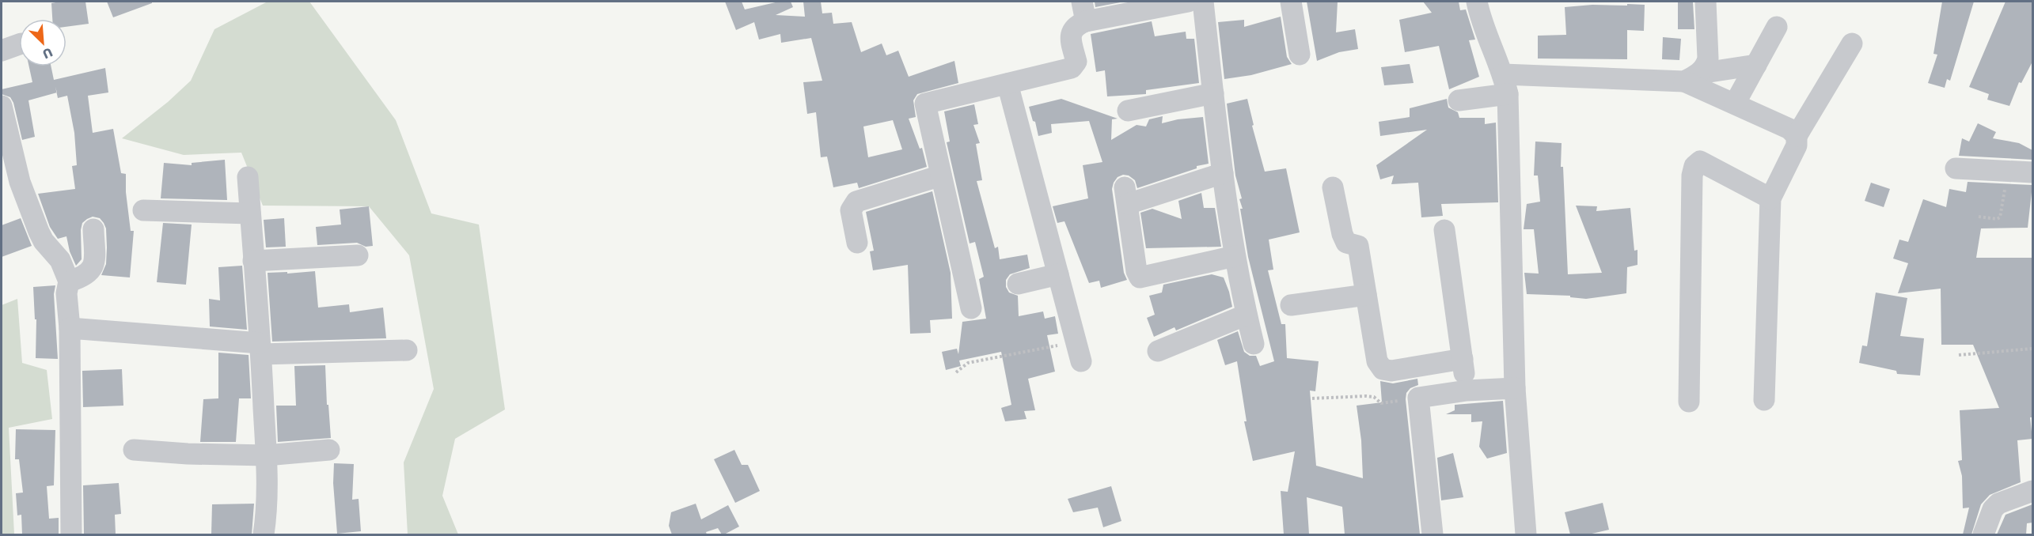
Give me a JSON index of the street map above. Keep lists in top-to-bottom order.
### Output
{
  "north": "bottom right"
}
